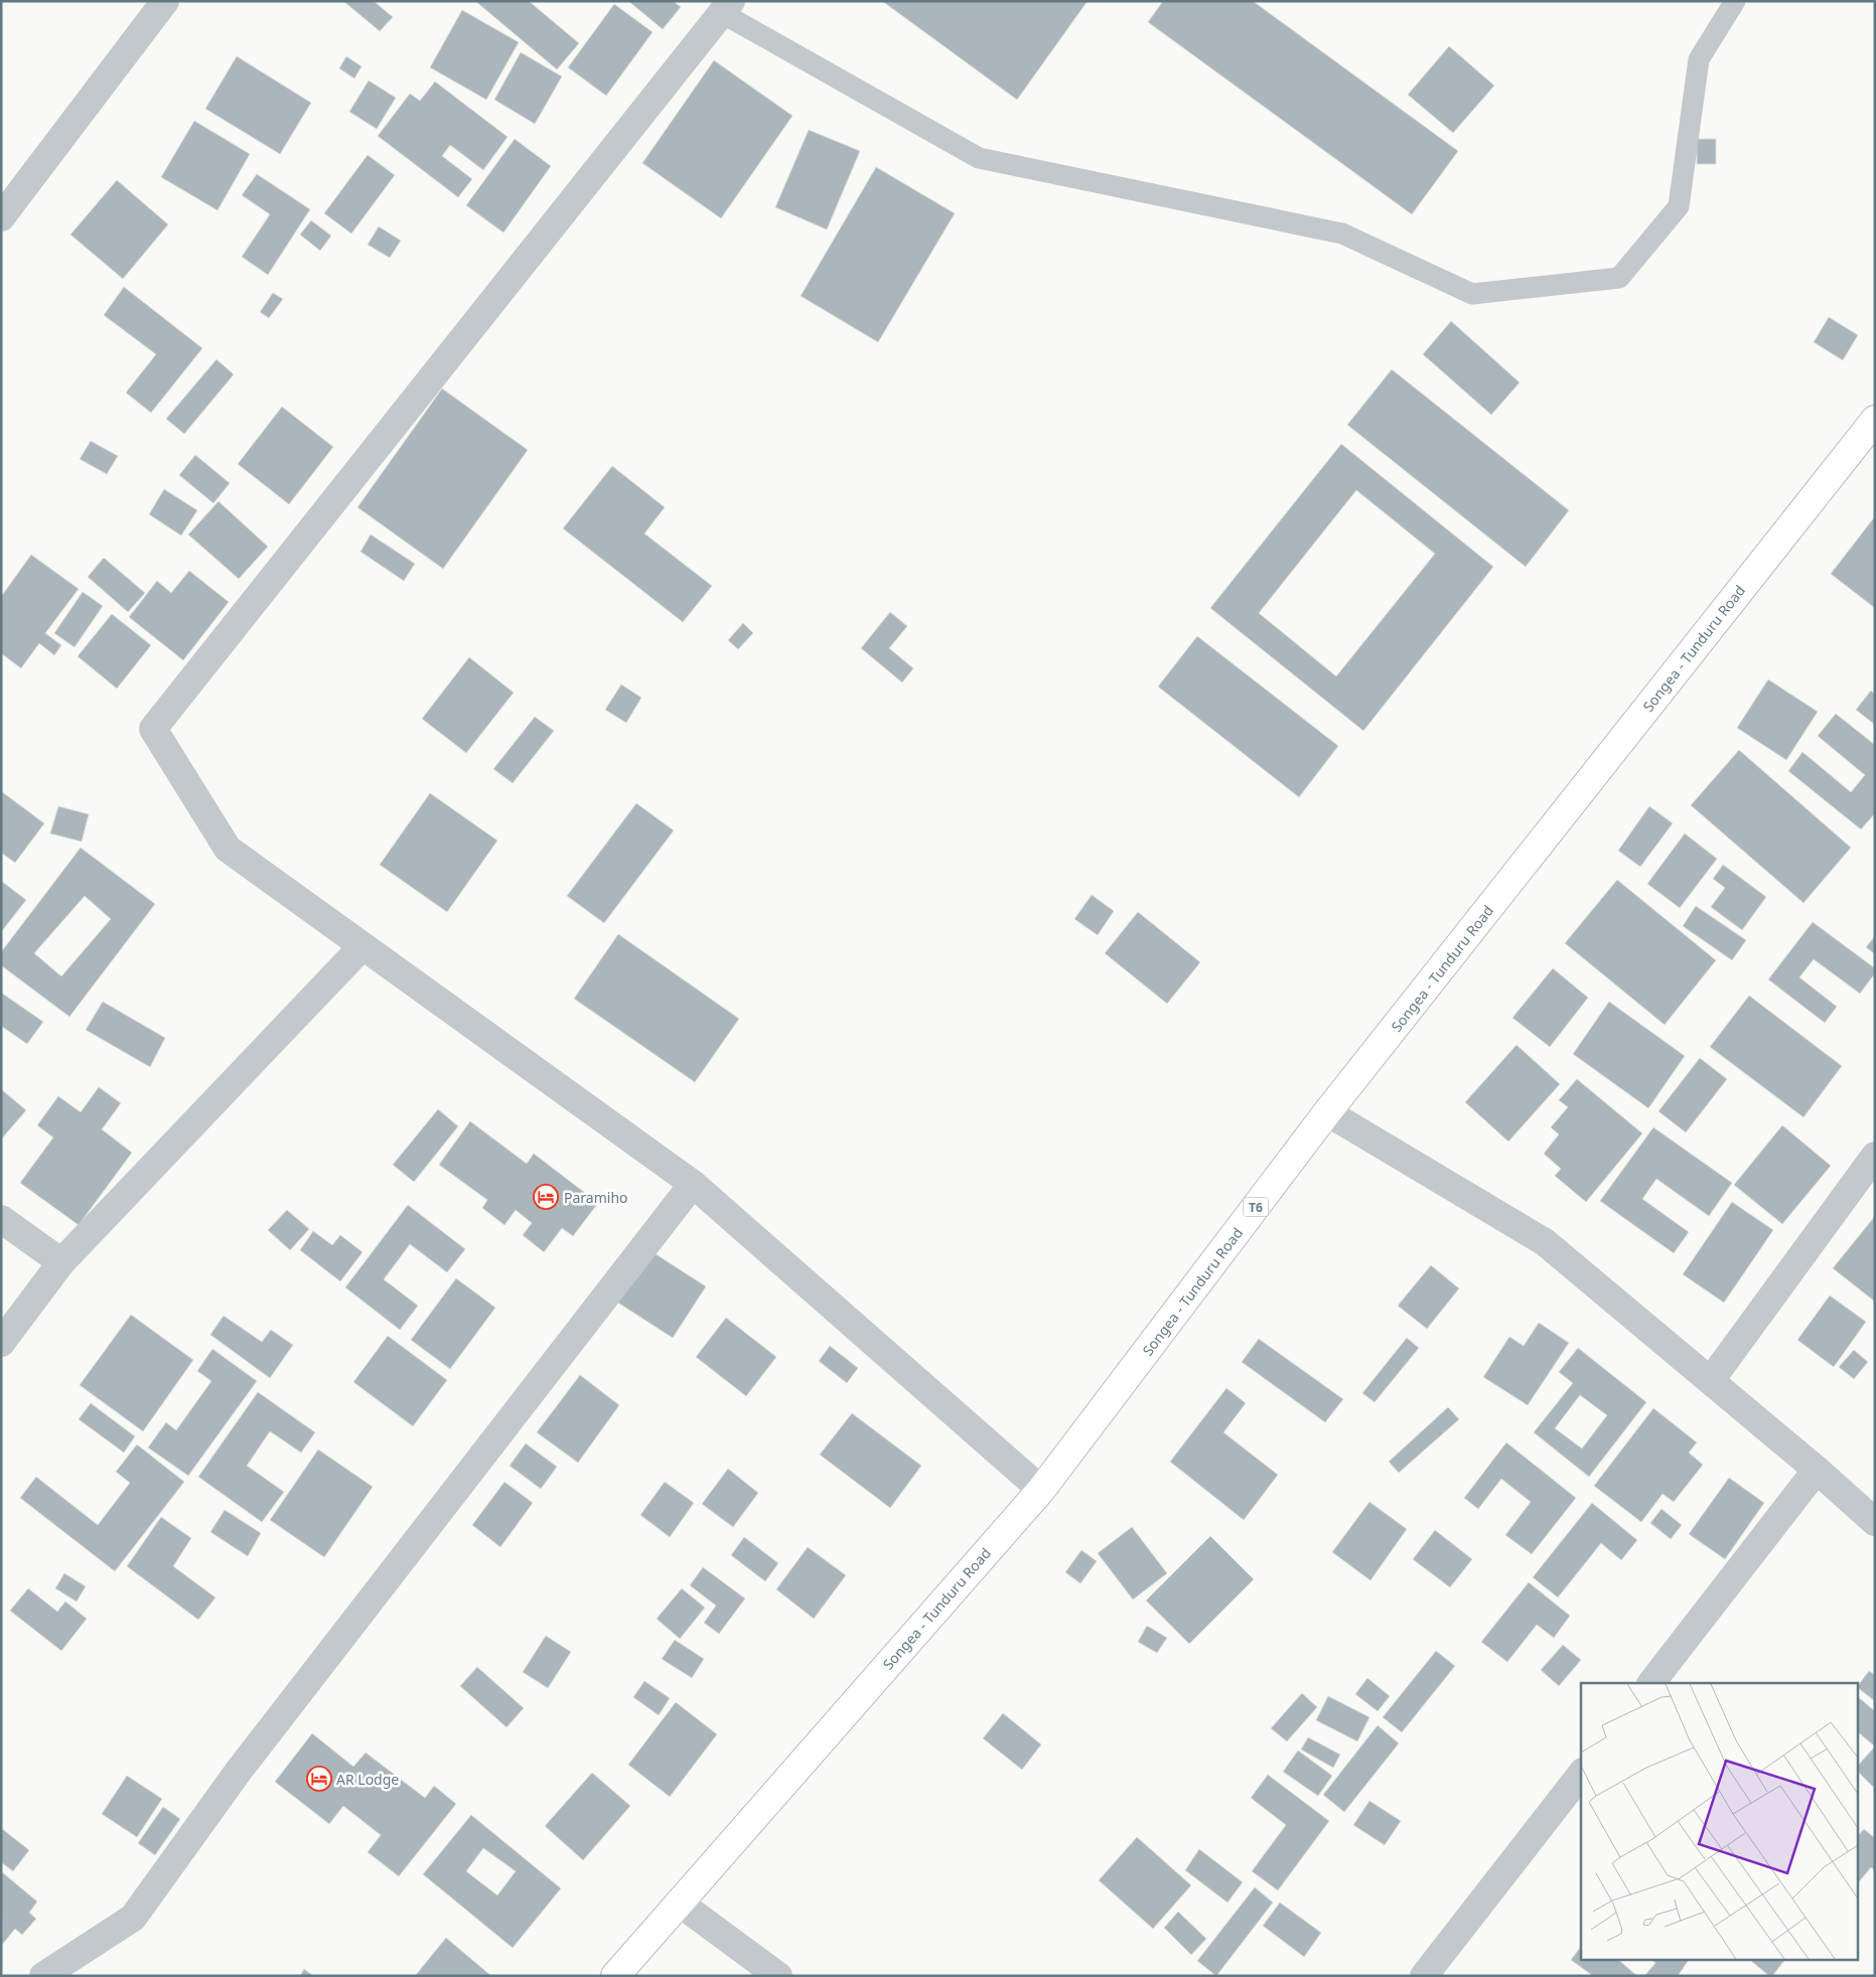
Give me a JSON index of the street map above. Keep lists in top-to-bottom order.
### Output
{
  "streets": {
    "highway": ["Songea - Tunduru Road", "T6"]
  },
  "places": {
    "hotel": ["Paramiho", "AR Lodge"]
  }
}
